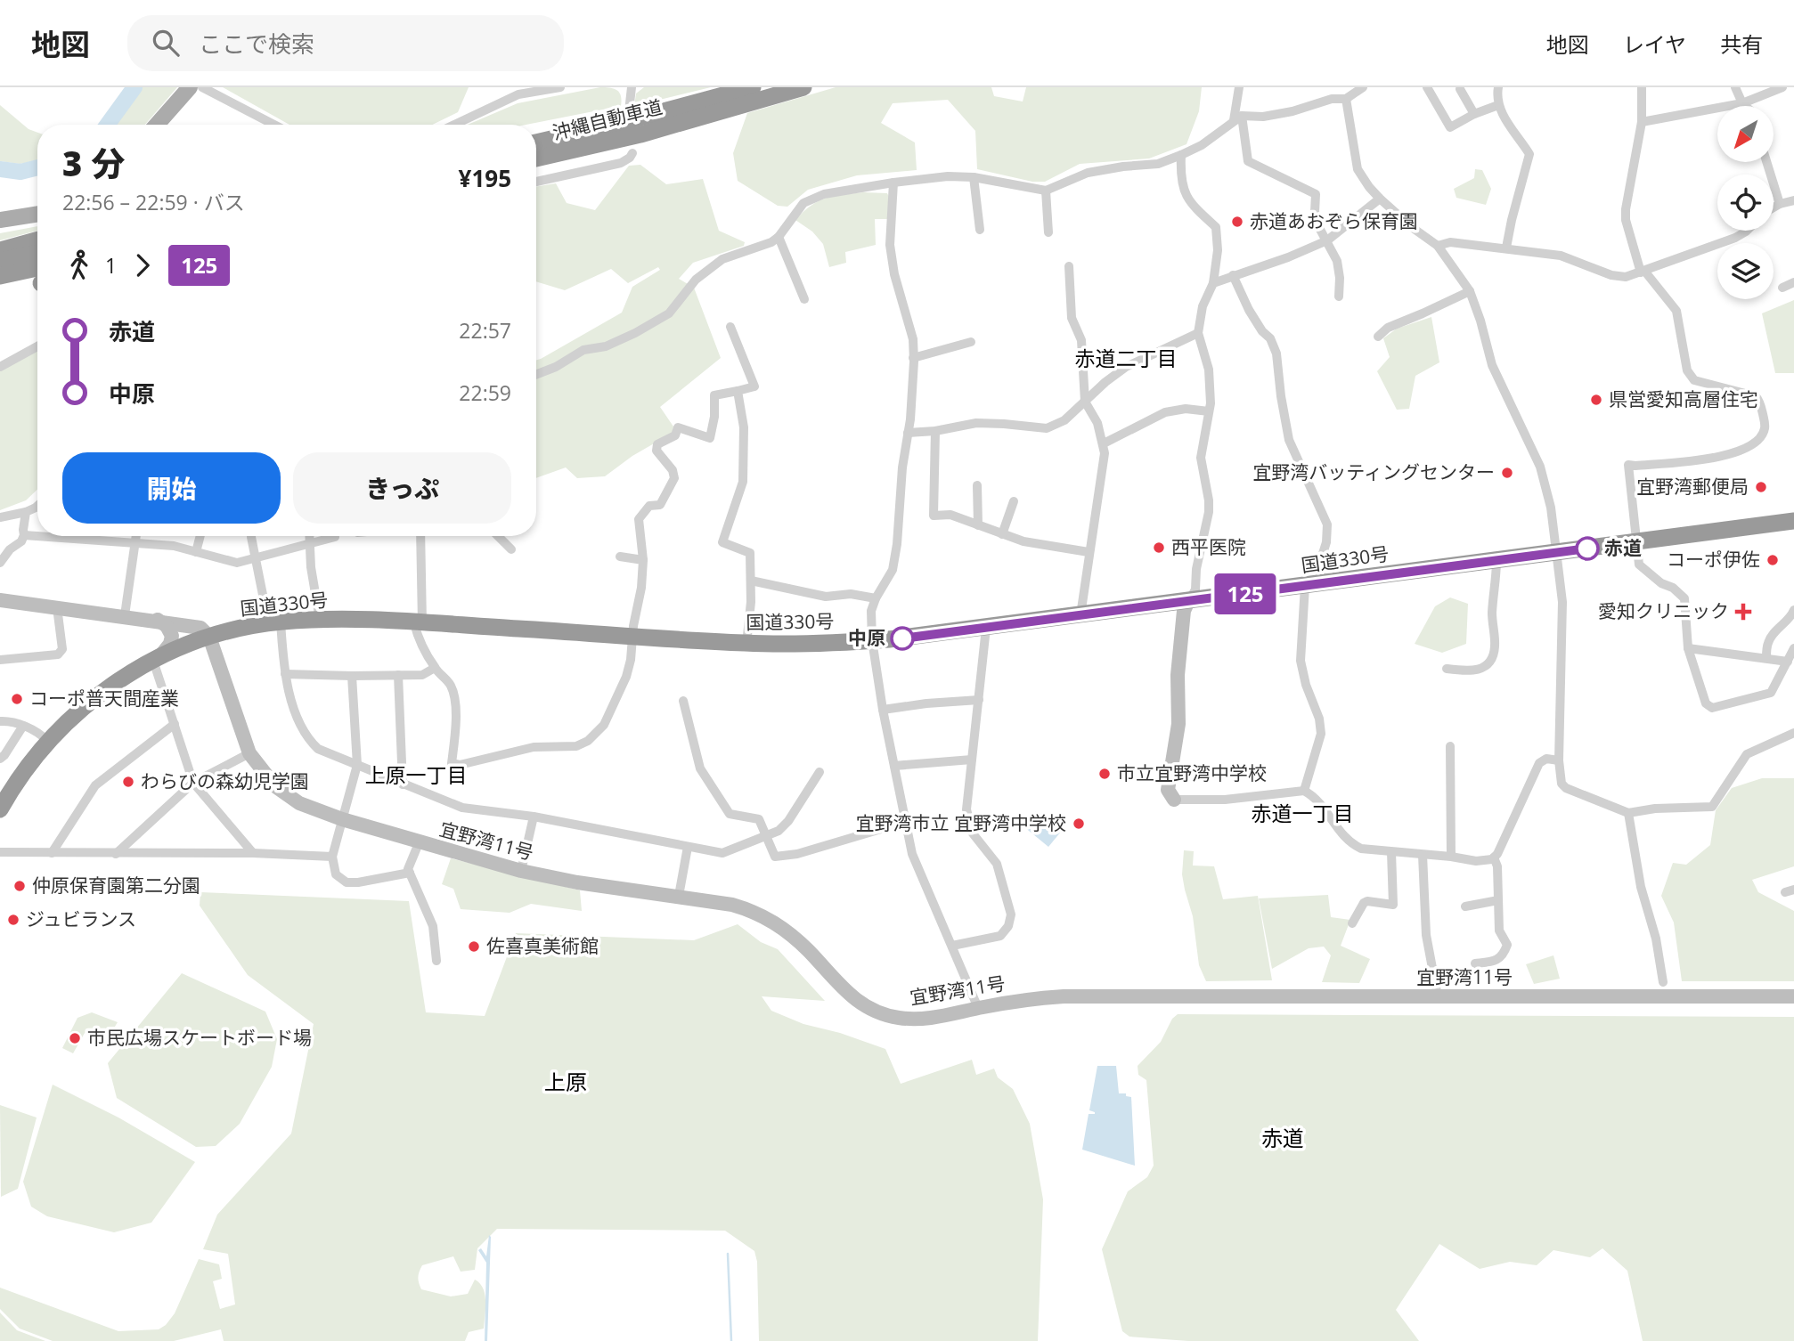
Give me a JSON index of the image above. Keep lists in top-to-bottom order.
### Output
{
  "streets": {
    "highway": ["沖縄自動車道", "国道330号"],
    "street": ["宜野湾11号"]
  },
  "crossings": [
    ["国道330号", "宜野湾11号"]
  ],
  "districts": [
    "赤道二丁目",
    "上原一丁目",
    "赤道一丁目",
    "上原",
    "赤道"
  ],
  "places": {
    "other": [
      "赤道あおぞら保育園",
      "県営愛知高層住宅",
      "宜野湾バッティングセンター",
      "宜野湾郵便局",
      "西平医院",
      "赤道",
      "コーポ伊佐",
      "中原",
      "コーポ普天間産業",
      "市立宜野湾中学校",
      "わらびの森幼児学園",
      "宜野湾市立 宜野湾中学校",
      "仲原保育園第二分園",
      "ジュビランス",
      "佐喜真美術館",
      "市民広場スケートボード場"
    ],
    "health": ["愛知クリニック"]
  },
  "lines": ["bus line 125"],
  "north": "bottom left",
  "page": {
    "header": "地図",
    "search": "ここで検索",
    "nav": ["地図", "レイヤ", "共有"],
    "on_map": "125",
    "heading": ["3 分", "22:56 – 22:59 · バス", "¥195"],
    "legs": ["1", "125"],
    "list": [
      {
        "name": "赤道",
        "value": "22:57"
      },
      {
        "name": "中原",
        "value": "22:59"
      }
    ],
    "buttons": ["開始", "きっぷ"]
  }
}
